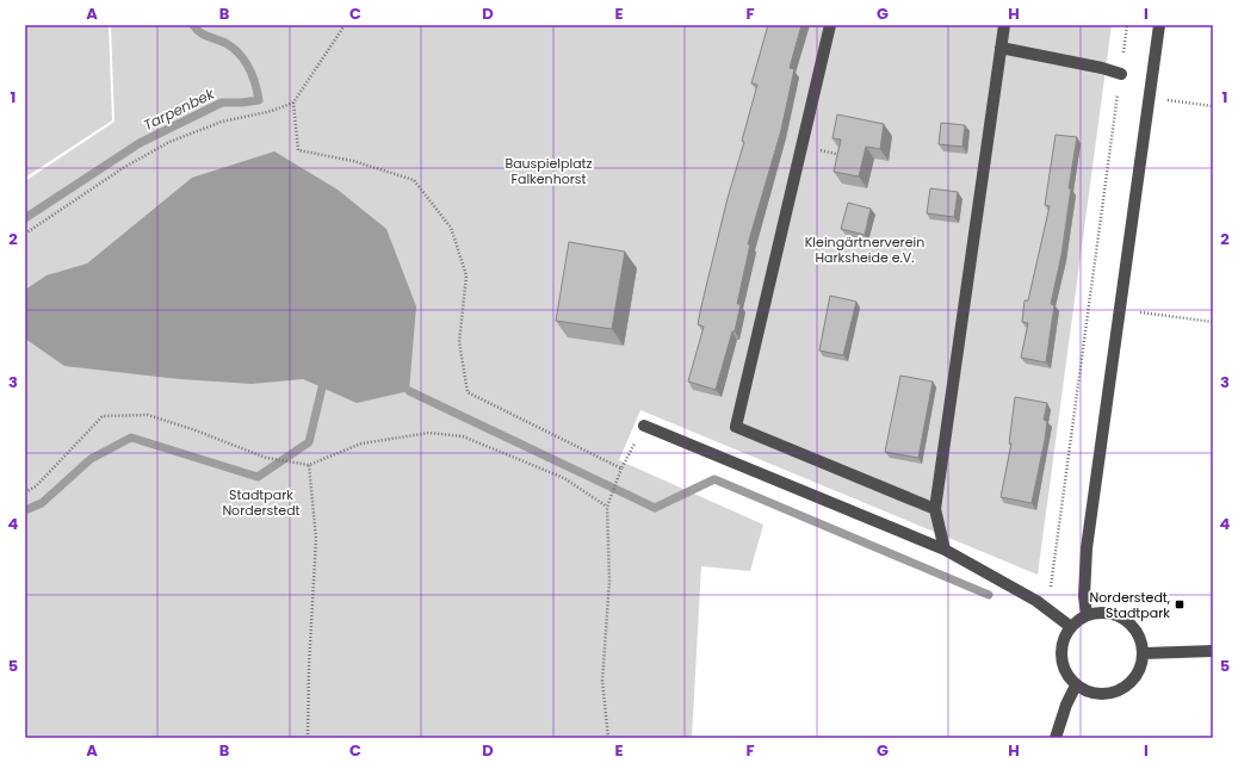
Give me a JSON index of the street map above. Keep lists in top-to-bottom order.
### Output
{
  "water": ["Tarpenbek"],
  "parks": ["Bauspielplatz Falkenhorst", "Kleingärtnerverein Harksheide e.V.", "Stadtpark Norderstedt"],
  "places": {
    "transit": ["Norderstedt, Stadtpark"]
  },
  "grid": {
    "columns": [
      "A",
      "B",
      "C",
      "D",
      "E",
      "F",
      "G",
      "H",
      "I"
    ],
    "rows": [
      "1",
      "2",
      "3",
      "4",
      "5"
    ]
  }
}
